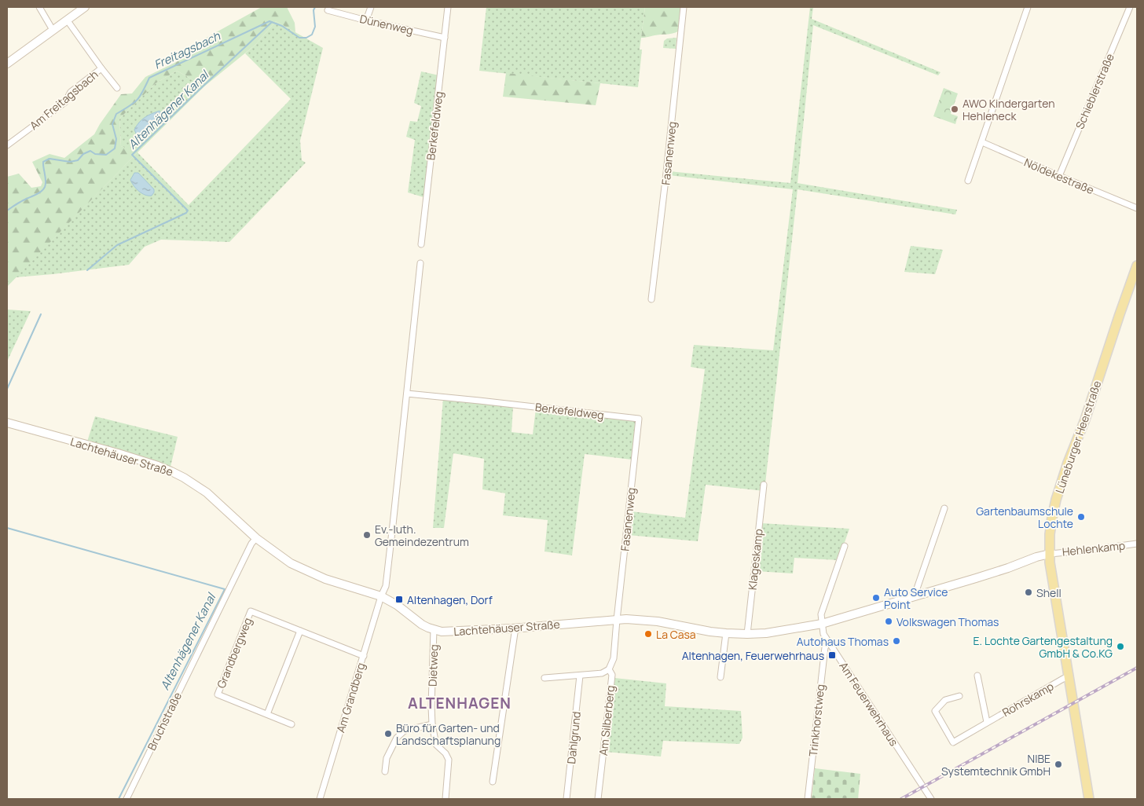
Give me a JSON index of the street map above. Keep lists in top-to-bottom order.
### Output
{
  "streets": {
    "main road": ["Lüneburger Heerstraße"],
    "street": [
      "Dünenweg",
      "Schieblerstraße",
      "Am Freitagsbach",
      "Berkefeldweg",
      "Fasanenweg",
      "Nöldekestraße",
      "Lachtehäuser Straße",
      "Hehlenkamp",
      "Klageskamp",
      "Grandbergweg",
      "Dietweg",
      "Am Grandberg",
      "Rohrskamp",
      "Am Feuerwehrhaus",
      "Am Silberberg",
      "Trinkhorstweg",
      "Bruchstraße",
      "Dahlgrund"
    ]
  },
  "crossings": [
    ["Dünenweg", "Berkefeldweg"],
    ["Schieblerstraße", "Nöldekestraße"],
    ["Berkefeldweg", "Fasanenweg"],
    ["Fasanenweg", "Lachtehäuser Straße"],
    ["Fasanenweg", "Am Silberberg"],
    ["Lüneburger Heerstraße", "Lachtehäuser Straße"],
    ["Lüneburger Heerstraße", "Hehlenkamp"],
    ["Lüneburger Heerstraße", "Rohrskamp"],
    ["Lachtehäuser Straße", "Hehlenkamp"],
    ["Lachtehäuser Straße", "Klageskamp"],
    ["Lachtehäuser Straße", "Dietweg"],
    ["Lachtehäuser Straße", "Am Grandberg"],
    ["Lachtehäuser Straße", "Am Feuerwehrhaus"],
    ["Lachtehäuser Straße", "Am Silberberg"],
    ["Lachtehäuser Straße", "Bruchstraße"],
    ["Grandbergweg", "Am Grandberg"],
    ["Am Feuerwehrhaus", "Trinkhorstweg"]
  ],
  "districts": ["ALTENHAGEN"],
  "water": ["Freitagsbach", "Altenhägener Kanal"],
  "places": {
    "other": [
      "AWO Kindergarten Hehleneck",
      "Gartenbaumschule Lochte",
      "Ev.-luth. Gemeindezentrum",
      "Shell",
      "Auto Service Point",
      "Volkswagen Thomas",
      "La Casa",
      "Autohaus Thomas",
      "E. Lochte Gartengestaltung GmbH & Co.KG",
      "Büro für Garten- und Landschaftsplanung",
      "NIBE Systemtechnik GmbH"
    ],
    "transit": ["Altenhagen, Dorf", "Altenhagen, Feuerwehrhaus"]
  }
}
